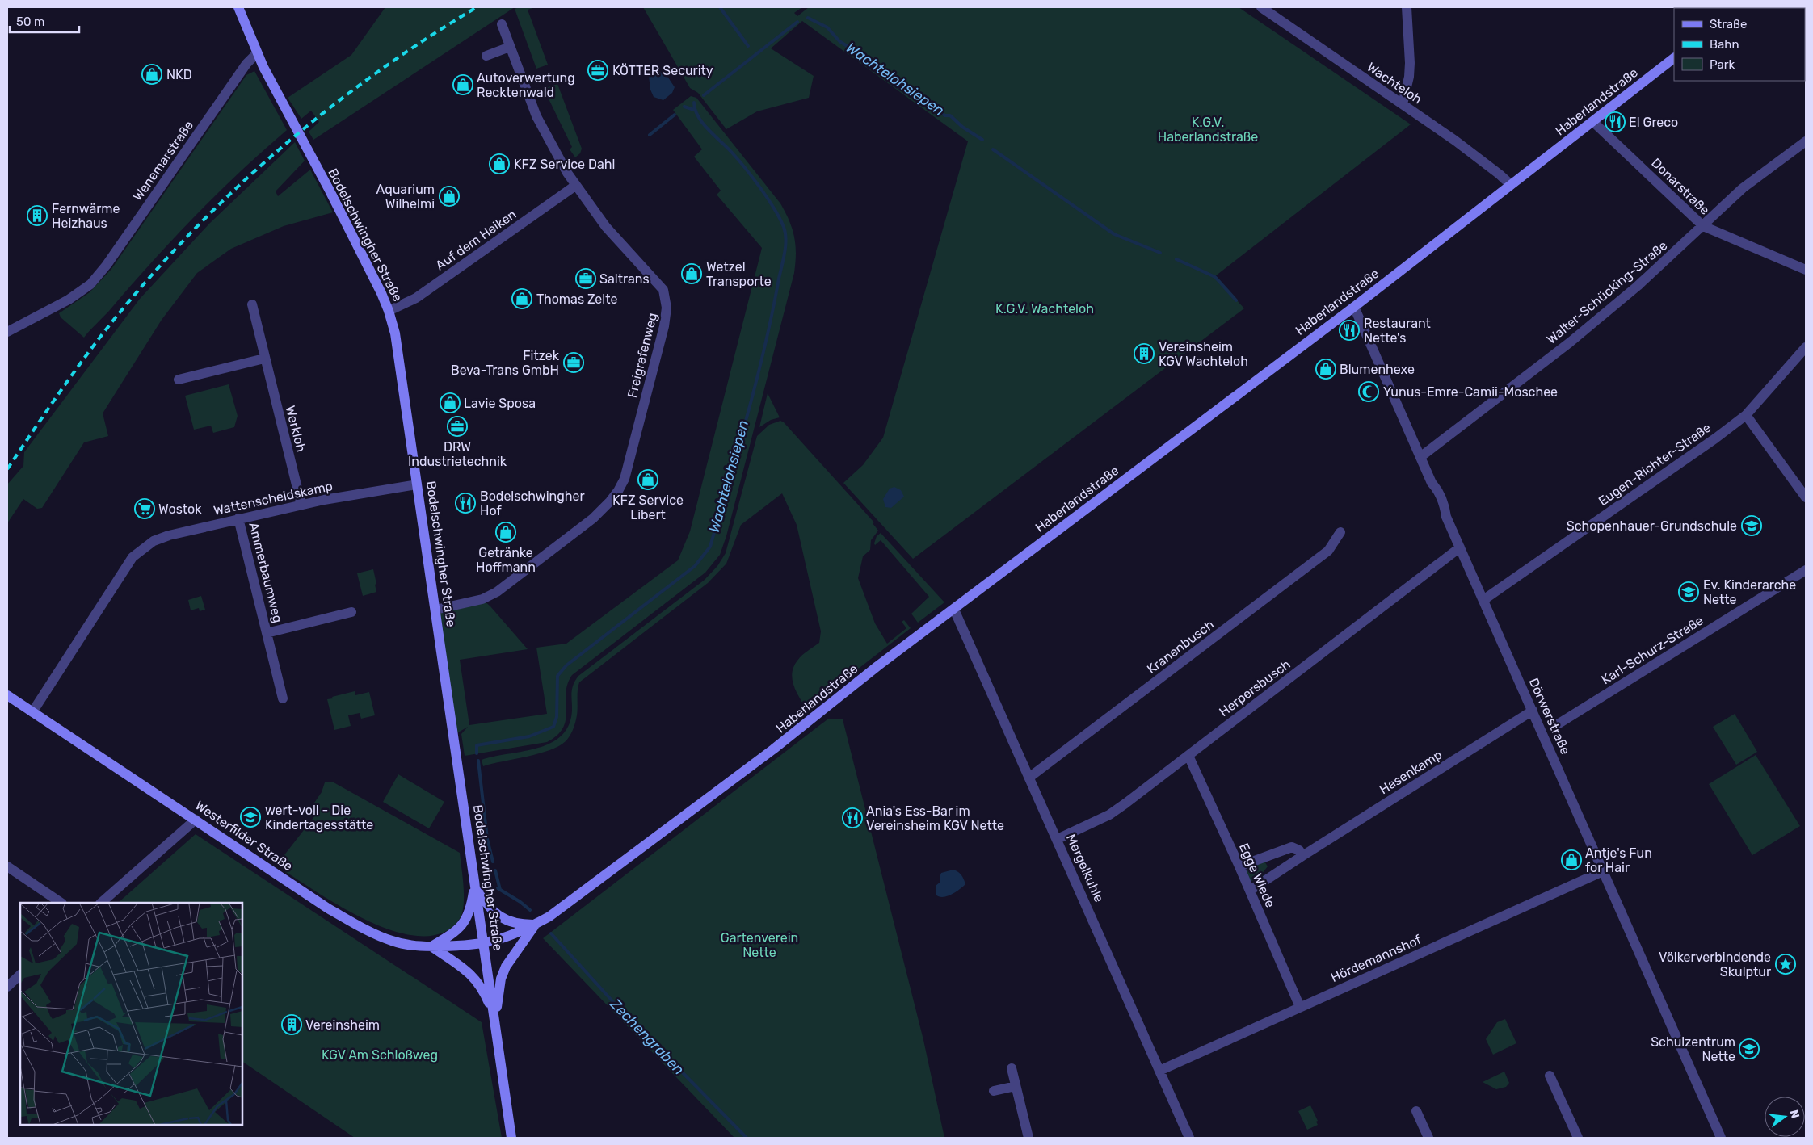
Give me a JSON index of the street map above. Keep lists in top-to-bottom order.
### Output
{
  "streets": {
    "street": [
      "Wachteloh",
      "Haberlandstraße",
      "Wenemarstraße",
      "Donarstraße",
      "Bodelschwingher Straße",
      "Auf dem Heiken",
      "Walter-Schücking-Straße",
      "Freigrafenweg",
      "Werkloh",
      "Eugen-Richter-Straße",
      "Wattenscheidskamp",
      "Ammerbaumweg",
      "Kranenbusch",
      "Karl-Schurz-Straße",
      "Herpersbusch",
      "Dörwerstraße",
      "Hasenkamp",
      "Westerfilder Straße",
      "Mergelkuhle",
      "Egge Wiede",
      "Hördemannshof"
    ]
  },
  "crossings": [
    ["Wachteloh", "Haberlandstraße"],
    ["Haberlandstraße", "Donarstraße"],
    ["Haberlandstraße", "Bodelschwingher Straße"],
    ["Haberlandstraße", "Dörwerstraße"],
    ["Haberlandstraße", "Westerfilder Straße"],
    ["Haberlandstraße", "Mergelkuhle"],
    ["Wenemarstraße", "Bodelschwingher Straße"],
    ["Donarstraße", "Walter-Schücking-Straße"],
    ["Bodelschwingher Straße", "Auf dem Heiken"],
    ["Bodelschwingher Straße", "Freigrafenweg"],
    ["Bodelschwingher Straße", "Wattenscheidskamp"],
    ["Bodelschwingher Straße", "Westerfilder Straße"],
    ["Auf dem Heiken", "Freigrafenweg"],
    ["Walter-Schücking-Straße", "Dörwerstraße"],
    ["Werkloh", "Wattenscheidskamp"],
    ["Eugen-Richter-Straße", "Dörwerstraße"],
    ["Wattenscheidskamp", "Ammerbaumweg"],
    ["Wattenscheidskamp", "Westerfilder Straße"],
    ["Kranenbusch", "Mergelkuhle"],
    ["Herpersbusch", "Dörwerstraße"],
    ["Herpersbusch", "Mergelkuhle"],
    ["Herpersbusch", "Egge Wiede"],
    ["Dörwerstraße", "Hasenkamp"],
    ["Dörwerstraße", "Hördemannshof"],
    ["Hasenkamp", "Egge Wiede"],
    ["Mergelkuhle", "Hördemannshof"],
    ["Egge Wiede", "Hördemannshof"]
  ],
  "water": ["Wachtelohsiepen", "Zechengraben"],
  "parks": [
    "K.G.V. Haberlandstraße",
    "K.G.V. Wachteloh",
    "Gartenverein Nette",
    "KGV Am Schloßweg"
  ],
  "places": {
    "office": [
      "KÖTTER Security",
      "Saltrans",
      "Fitzek Beva-Trans GmbH",
      "DRW Industrietechnik"
    ],
    "shop": [
      "NKD",
      "Autoverwertung Recktenwald",
      "KFZ Service Dahl",
      "Aquarium Wilhelmi",
      "Wetzel Transporte",
      "Thomas Zelte",
      "Blumenhexe",
      "Lavie Sposa",
      "KFZ Service Libert",
      "Getränke Hoffmann",
      "Antje's Fun for Hair"
    ],
    "restaurant": [
      "El Greco",
      "Restaurant Nette's",
      "Bodelschwingher Hof",
      "Ania's Ess-Bar im Vereinsheim KGV Nette"
    ],
    "building": ["Fernwärme Heizhaus", "Vereinsheim KGV Wachteloh", "Vereinsheim"],
    "mosque": ["Yunus-Emre-Camii-Moschee"],
    "supermarket": ["Wostok"],
    "school or university": [
      "Schopenhauer-Grundschule",
      "Ev. Kinderarche Nette",
      "wert-voll - Die Kindertagesstätte",
      "Schulzentrum Nette"
    ],
    "place": ["Völkerverbindende Skulptur"]
  },
  "legend": ["Straße", "Bahn", "Park"],
  "scale_bar": "50 m",
  "north": "right"
}
